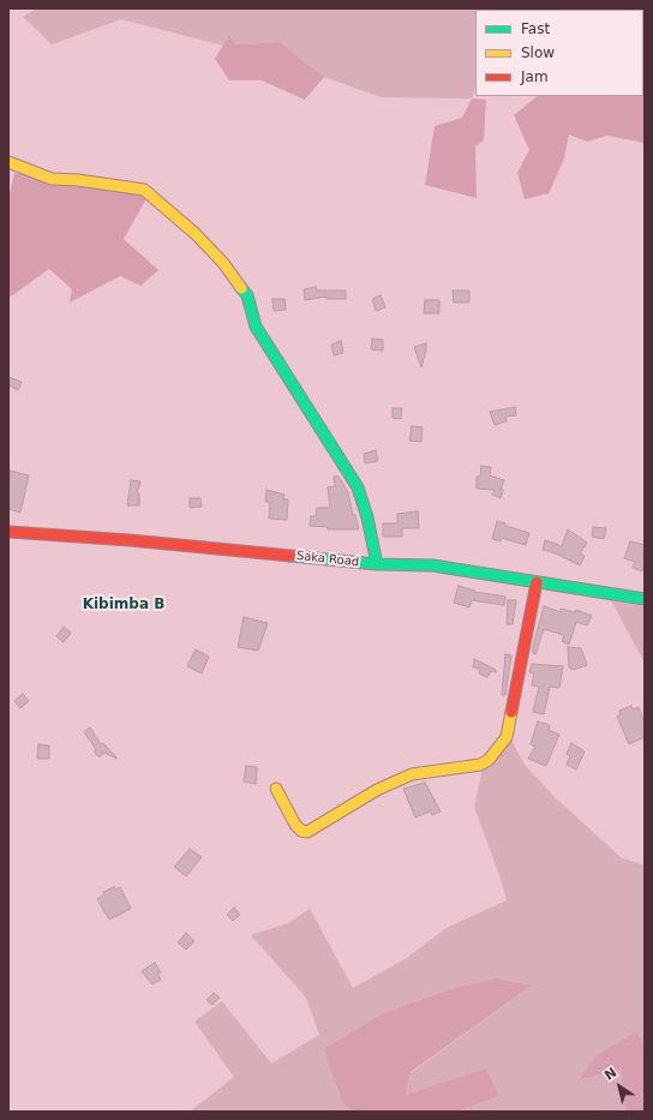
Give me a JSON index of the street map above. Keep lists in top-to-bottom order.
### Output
{
  "streets": {
    "street": ["Saka Road"]
  },
  "districts": ["Kibimba B"],
  "legend": ["Fast", "Slow", "Jam"],
  "north": "top left"
}
